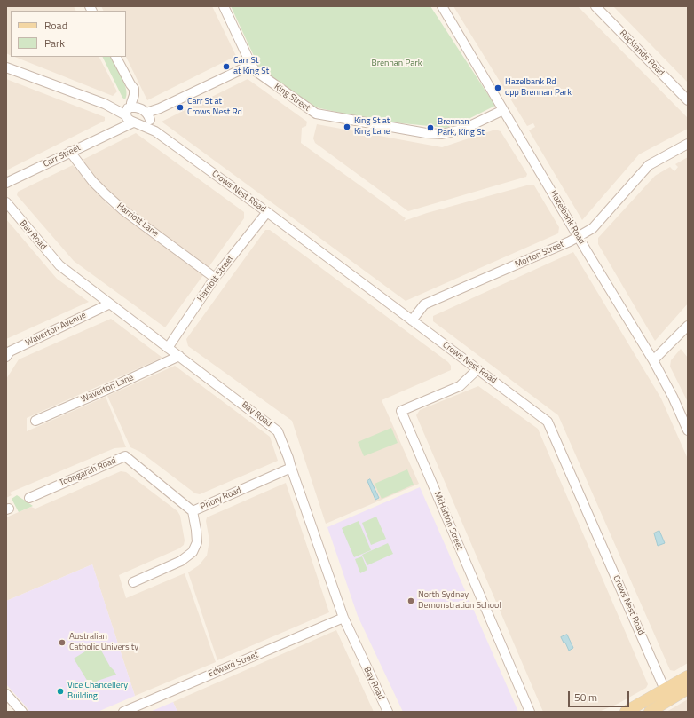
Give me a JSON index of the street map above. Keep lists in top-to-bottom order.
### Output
{
  "streets": {
    "street": [
      "Rocklands Road",
      "King Street",
      "Carr Street",
      "Crows Nest Road",
      "Hazelbank Road",
      "Harriott Lane",
      "Bay Road",
      "Morton Street",
      "Harriott Street",
      "Waverton Avenue",
      "Waverton Lane",
      "Toongarah Road",
      "Priory Road",
      "McHatton Street",
      "Edward Street"
    ]
  },
  "crossings": [
    ["King Street", "Hazelbank Road"],
    ["Carr Street", "Crows Nest Road"],
    ["Carr Street", "Harriott Lane"],
    ["Crows Nest Road", "Morton Street"],
    ["Crows Nest Road", "Harriott Street"],
    ["Crows Nest Road", "McHatton Street"],
    ["Hazelbank Road", "Morton Street"],
    ["Harriott Lane", "Harriott Street"],
    ["Bay Road", "Harriott Street"],
    ["Bay Road", "Waverton Avenue"],
    ["Bay Road", "Waverton Lane"],
    ["Bay Road", "Priory Road"],
    ["Bay Road", "Edward Street"],
    ["Toongarah Road", "Priory Road"]
  ],
  "parks": ["Brennan Park"],
  "places": [
    "Carr St at King St",
    "Hazelbank Rd opp Brennan Park",
    "Carr St at Crows Nest Rd",
    "King St at King Lane",
    "Brennan Park, King St",
    "North Sydney Demonstration School",
    "Australian Catholic University",
    "Vice Chancellery Building"
  ],
  "legend": ["Road", "Park"],
  "scale_bar": "50 m"
}
